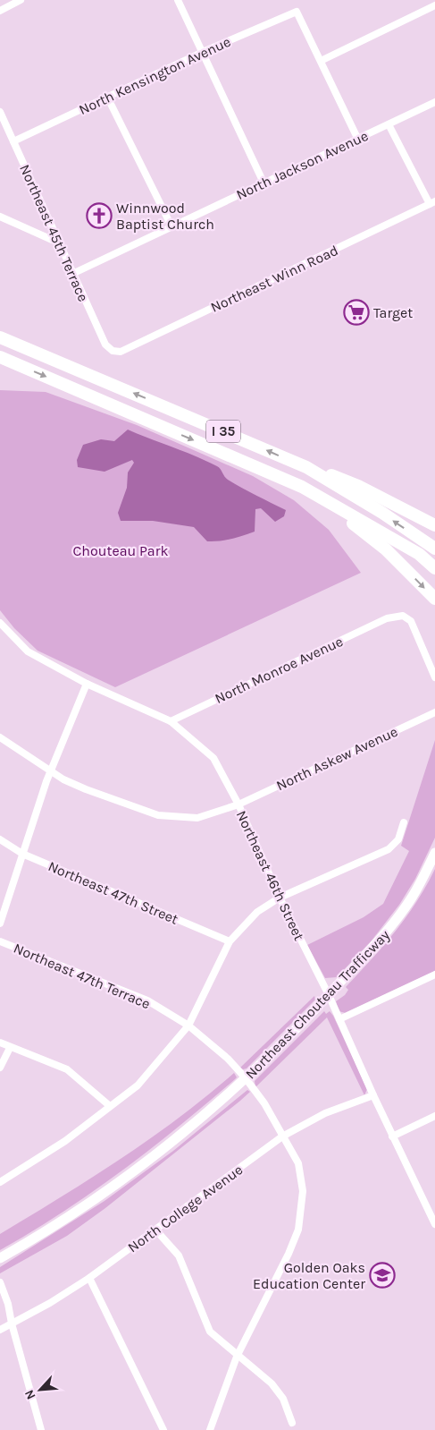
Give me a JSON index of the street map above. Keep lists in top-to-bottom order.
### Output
{
  "streets": {
    "highway": ["I 35"],
    "main road": ["Northeast Chouteau Trafficway"],
    "street": [
      "North Kensington Avenue",
      "North Jackson Avenue",
      "Northeast 45th Terrace",
      "Northeast Winn Road",
      "North Monroe Avenue",
      "North Askew Avenue",
      "Northeast 46th Street",
      "Northeast 47th Street",
      "Northeast 47th Terrace",
      "North College Avenue"
    ]
  },
  "crossings": [
    ["North Kensington Avenue", "Northeast 45th Terrace"],
    ["North Jackson Avenue", "Northeast 45th Terrace"],
    ["Northeast 45th Terrace", "Northeast Winn Road"],
    ["North Monroe Avenue", "Northeast 46th Street"],
    ["North Askew Avenue", "Northeast 46th Street"],
    ["Northeast 46th Street", "Northeast Chouteau Trafficway"],
    ["Northeast 46th Street", "North College Avenue"],
    ["Northeast 47th Terrace", "Northeast Chouteau Trafficway"],
    ["Northeast 47th Terrace", "North College Avenue"]
  ],
  "parks": ["Chouteau Park"],
  "places": {
    "church": ["Winnwood Baptist Church"],
    "supermarket": ["Target"],
    "school or university": ["Golden Oaks Education Center"]
  },
  "north": "bottom left"
}
